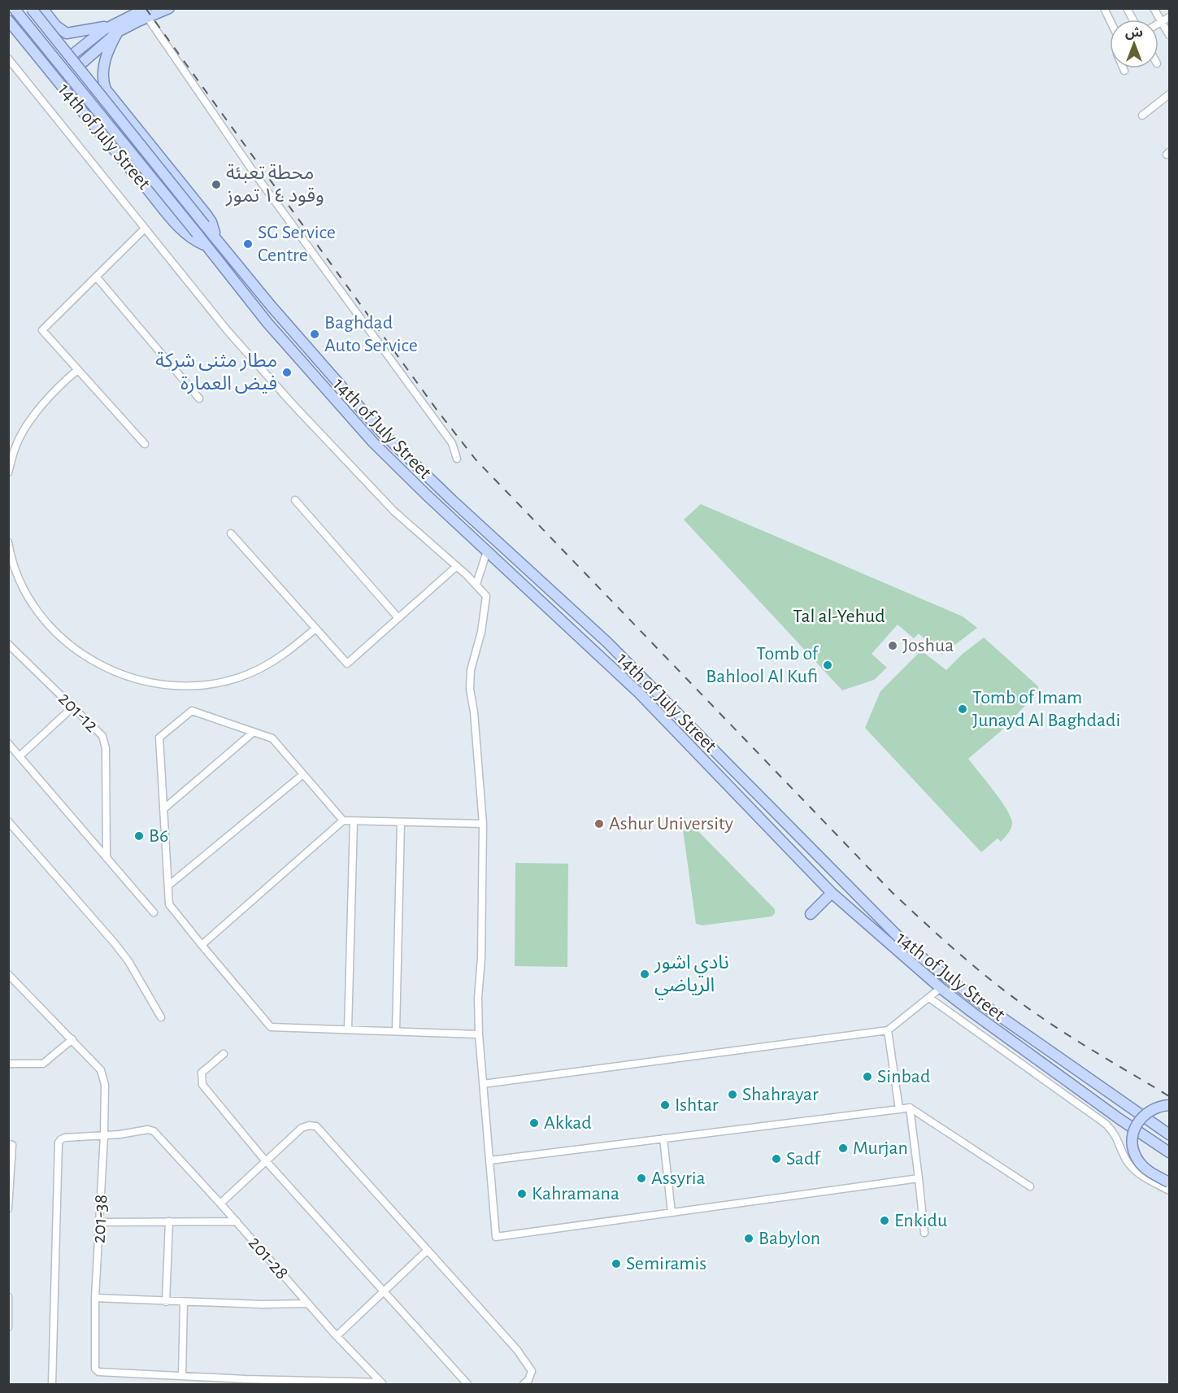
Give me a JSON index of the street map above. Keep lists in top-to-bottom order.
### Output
{
  "streets": {
    "main road": ["14th of July Street"],
    "street": ["201-12", "201-38", "201-28"]
  },
  "crossings": [
    ["201-38", "201-28"]
  ],
  "parks": ["Tal al-Yehud"],
  "places": [
    "محطة تعبئة وقود ١٤ تموز",
    "SG Service Centre",
    "Baghdad Auto Service",
    "مطار مثنى شركة فيض العمارة",
    "Joshua",
    "Tomb of Bahlool Al Kufi",
    "Tomb of Imam Junayd Al Baghdadi",
    "Ashur University",
    "B6",
    "نادي اشور الرياضي",
    "Sinbad",
    "Shahrayar",
    "Ishtar",
    "Akkad",
    "Murjan",
    "Sadf",
    "Assyria",
    "Kahramana",
    "Enkidu",
    "Babylon",
    "Semiramis"
  ],
  "north": "top"
}
